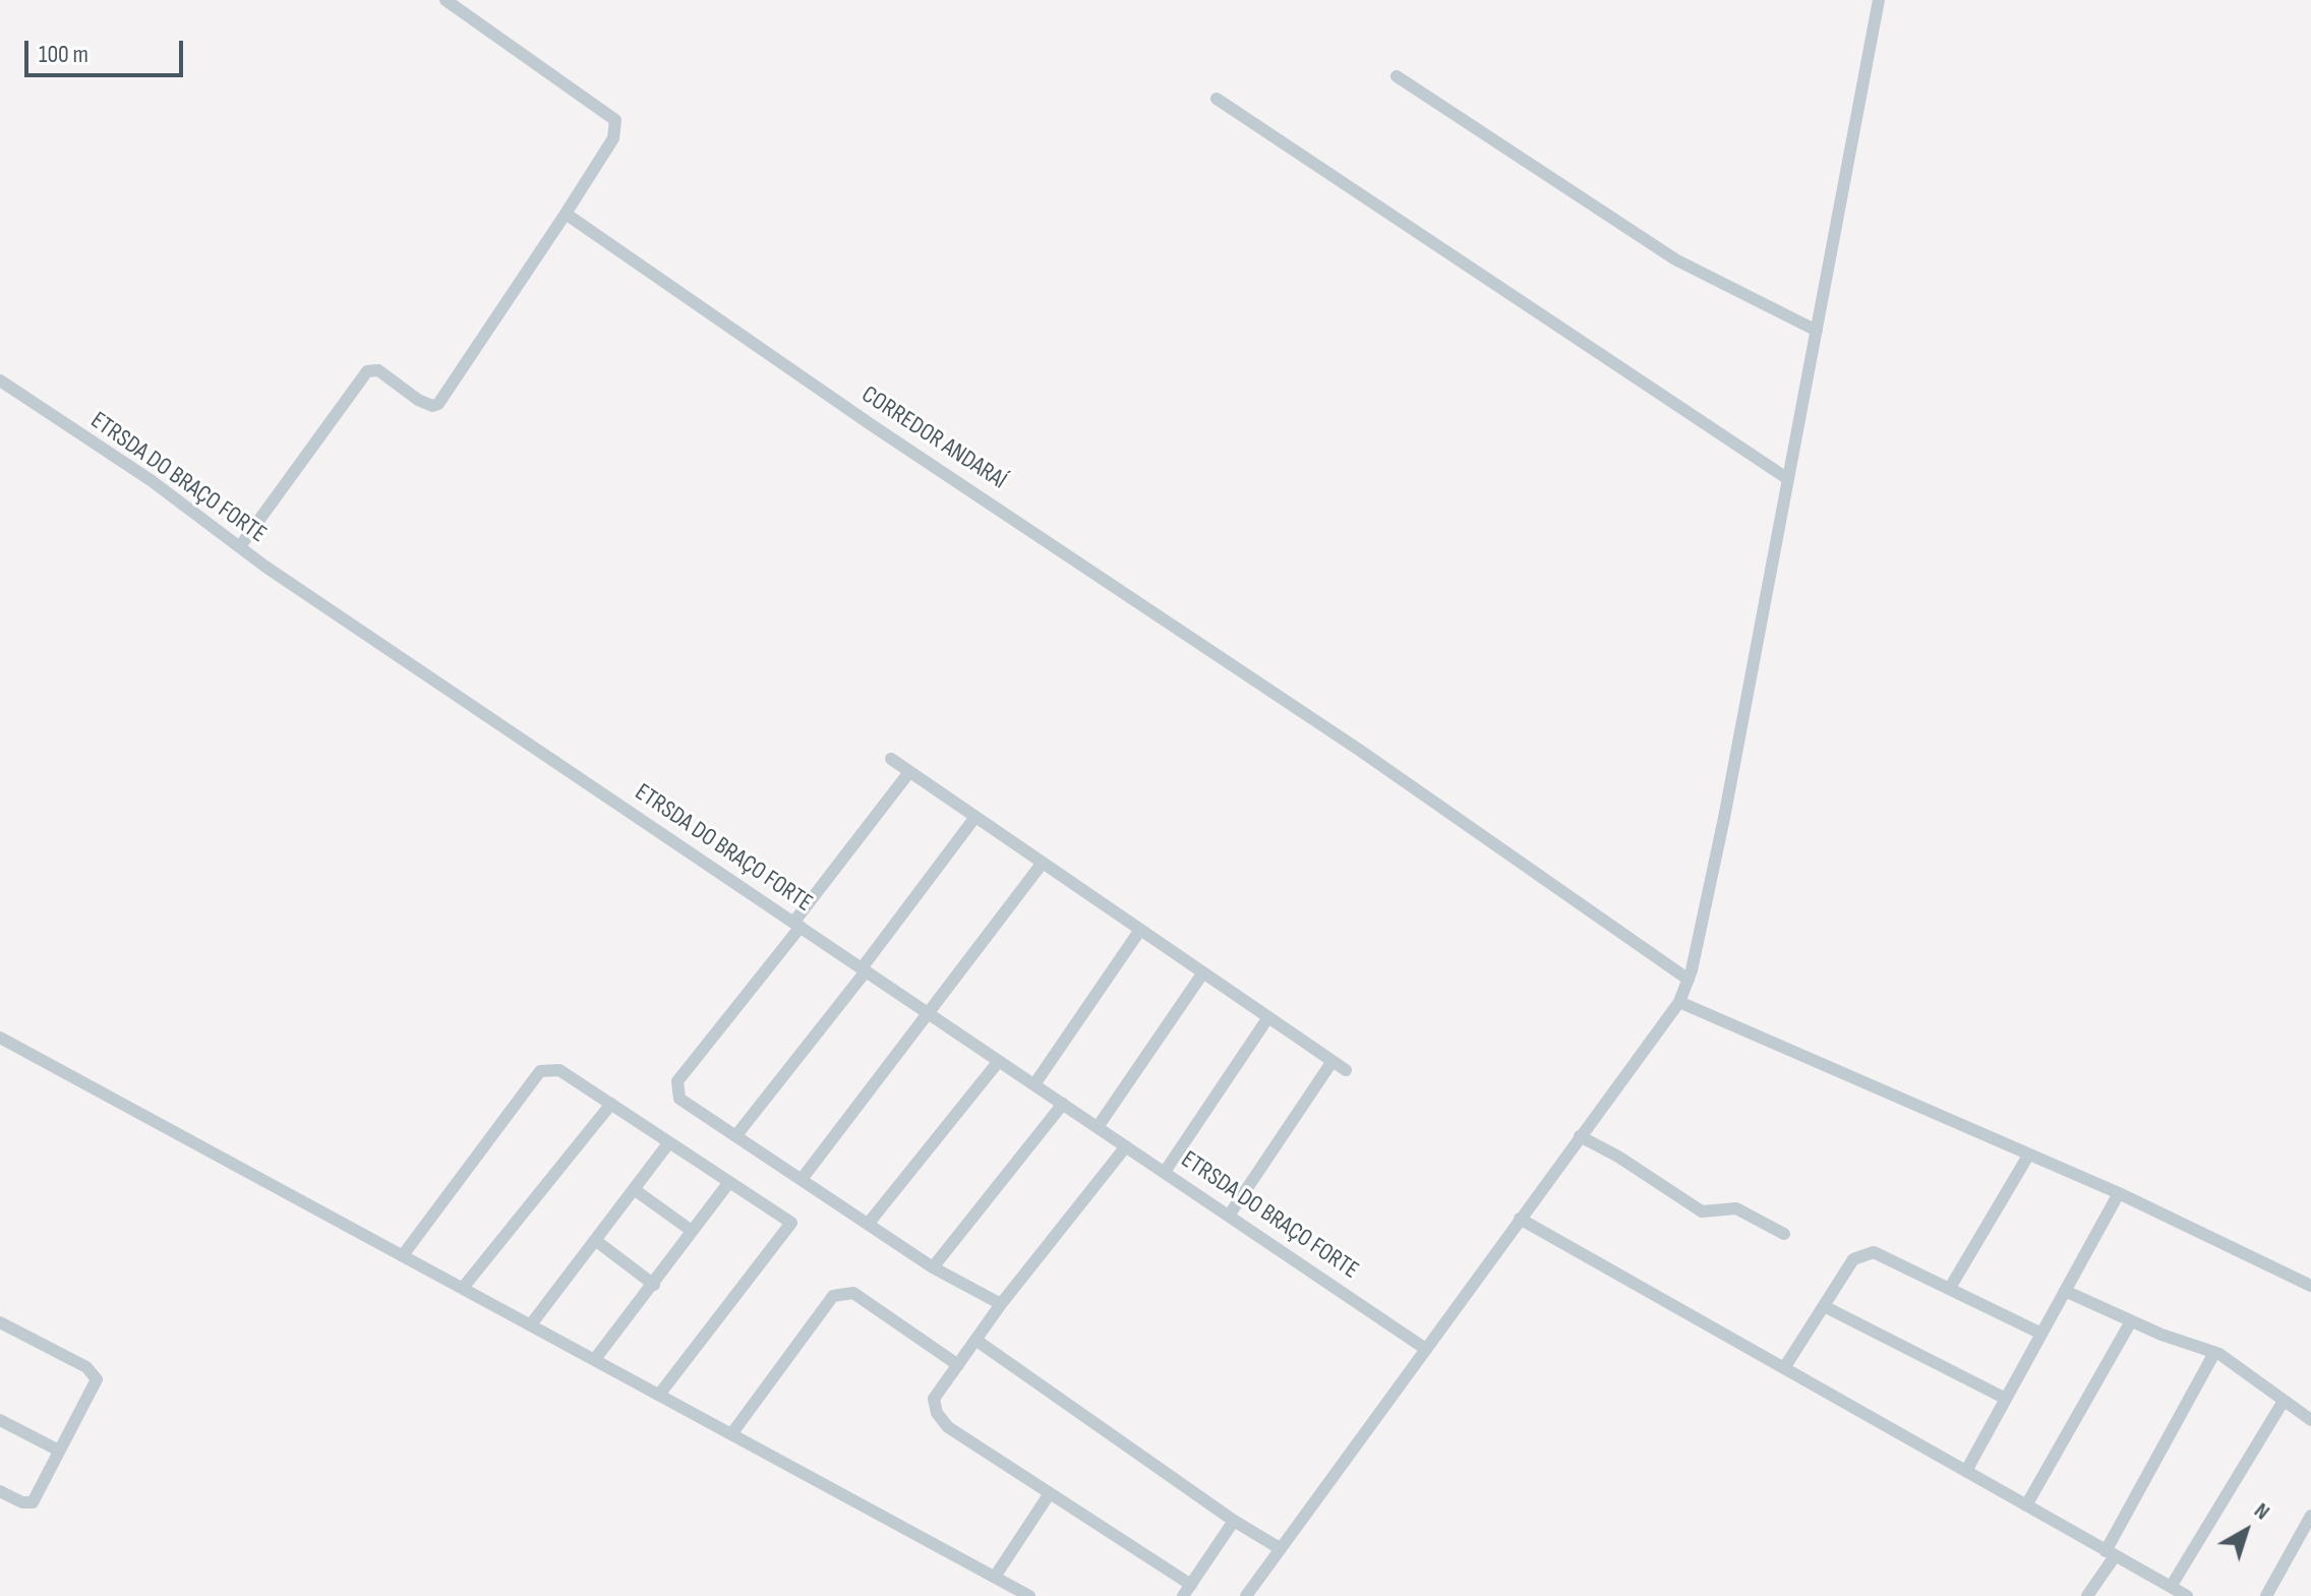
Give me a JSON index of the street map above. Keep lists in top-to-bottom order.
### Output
{
  "streets": {
    "street": ["CORREDOR ANDARAÍ", "ETRSDA DO BRAÇO FORTE"]
  },
  "scale_bar": "100 m",
  "north": "top right"
}
